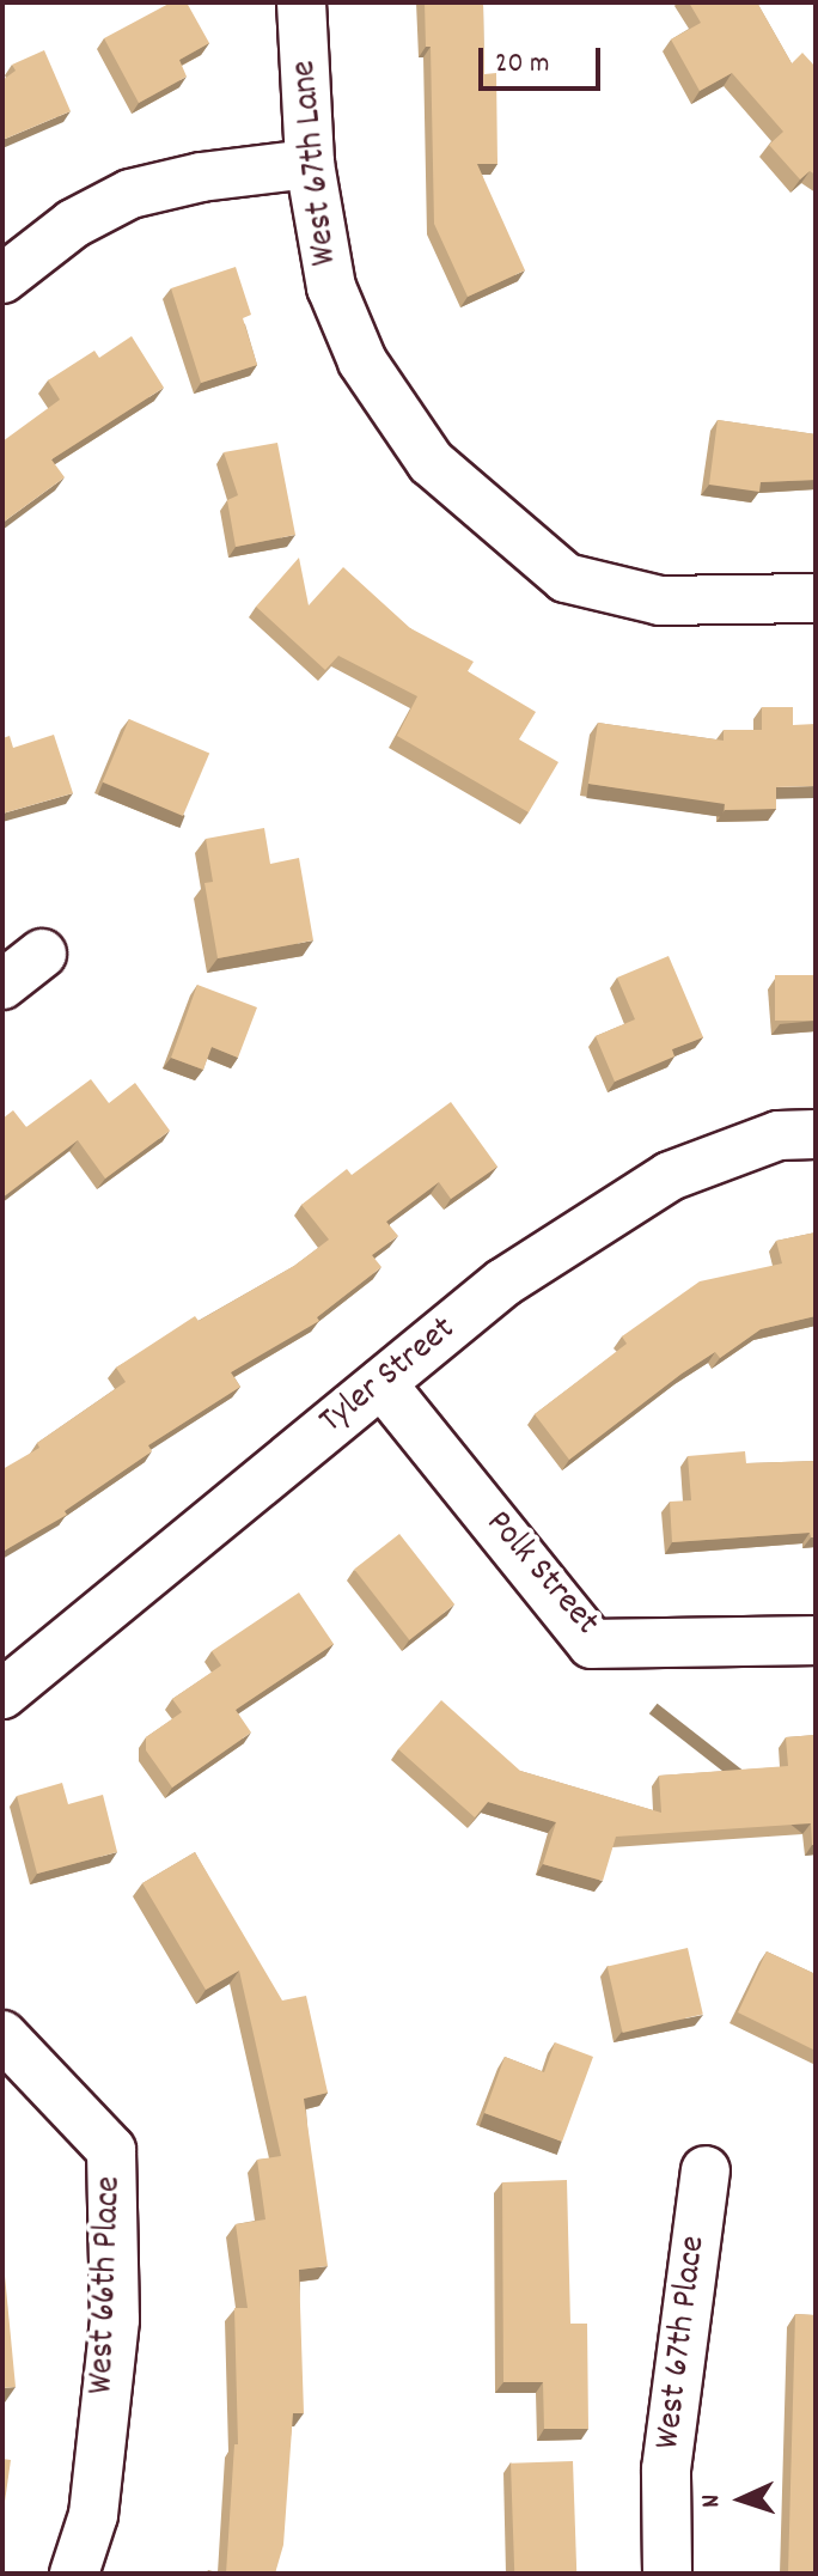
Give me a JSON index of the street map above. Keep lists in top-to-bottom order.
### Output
{
  "streets": {
    "street": [
      "West 67th Lane",
      "Tyler Street",
      "Polk Street",
      "West 66th Place",
      "West 67th Place"
    ]
  },
  "crossings": [
    ["Tyler Street", "Polk Street"]
  ],
  "scale_bar": "20 m",
  "north": "left"
}
